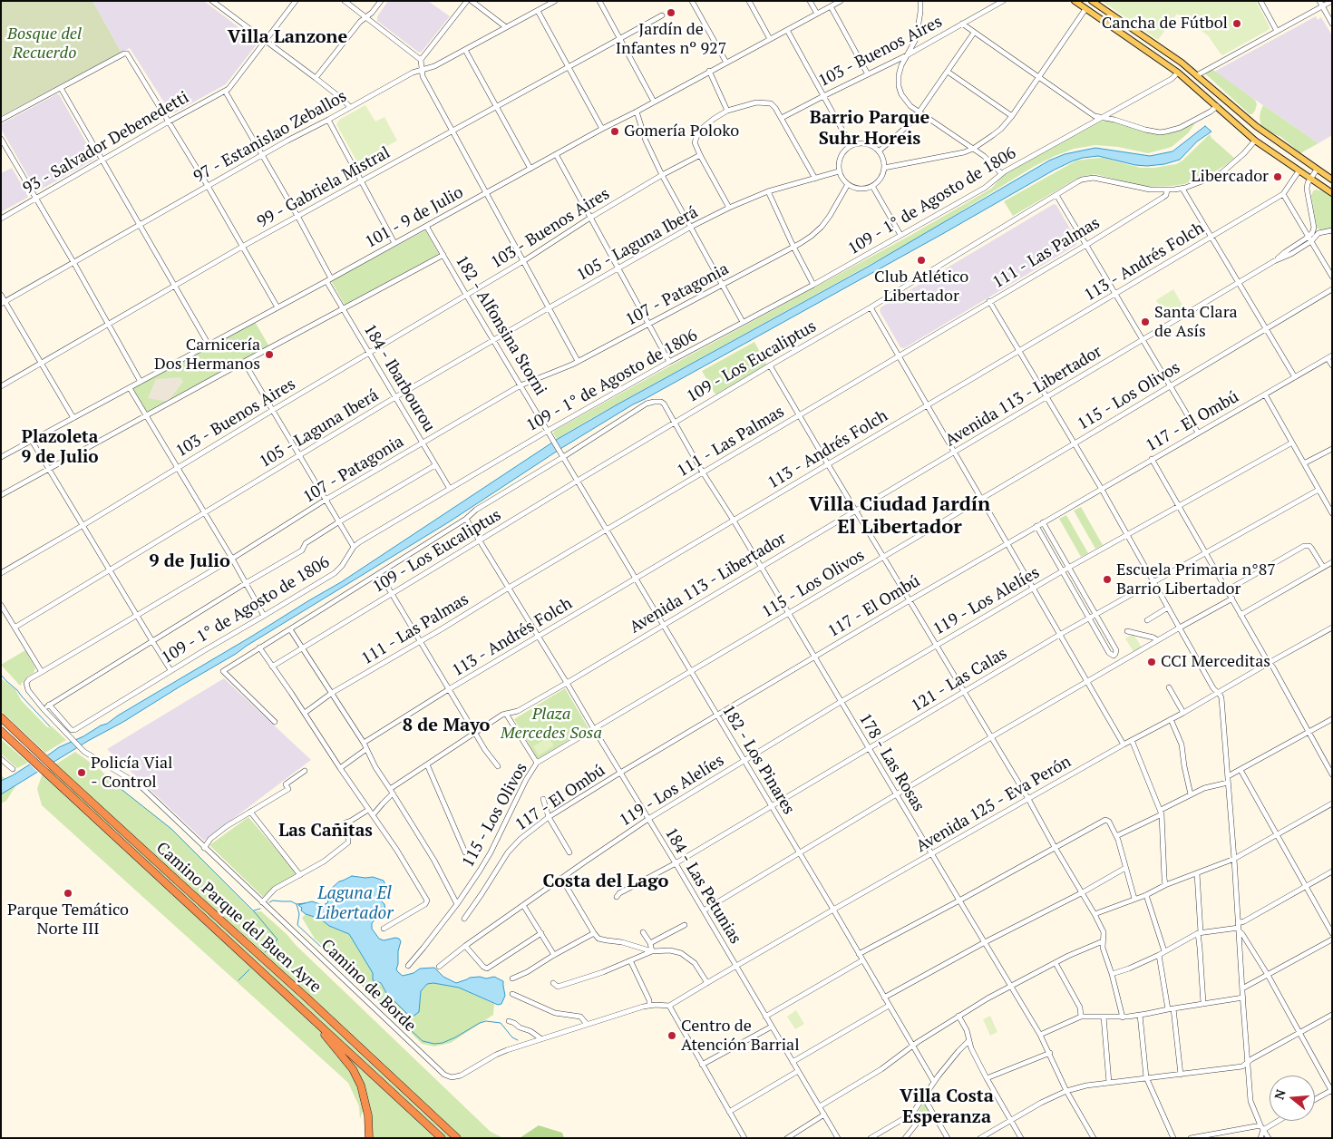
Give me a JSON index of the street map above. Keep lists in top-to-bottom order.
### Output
{
  "streets": {
    "highway": ["Camino Parque del Buen Ayre"],
    "street": [
      "103 - Buenos Aires",
      "97 - Estanislao Zeballos",
      "93 - Salvador Debenedetti",
      "99 - Gabriela Mistral",
      "109 - 1° de Agosto de 1806",
      "101 - 9 de Julio",
      "105 - Laguna Iberá",
      "111 - Las Palmas",
      "113 - Andrés Folch",
      "107 - Patagonia",
      "182 - Alfonsina Storni",
      "109 - Los Eucaliptus",
      "184 - Ibarbourou",
      "Avenida 113 - Libertador",
      "115 - Los Olivos",
      "117 - El Ombú",
      "119 - Los Alelíes",
      "121 - Las Calas",
      "182 - Los Pinares",
      "178 - Las Rosas",
      "Avenida 125 - Eva Perón",
      "184 - Las Petunias",
      "Camino de Borde"
    ]
  },
  "crossings": [
    ["103 - Buenos Aires", "182 - Alfonsina Storni"],
    ["103 - Buenos Aires", "184 - Ibarbourou"],
    ["97 - Estanislao Zeballos", "184 - Ibarbourou"],
    ["93 - Salvador Debenedetti", "184 - Ibarbourou"],
    ["99 - Gabriela Mistral", "184 - Ibarbourou"],
    ["109 - 1° de Agosto de 1806", "182 - Alfonsina Storni"],
    ["109 - 1° de Agosto de 1806", "184 - Ibarbourou"],
    ["101 - 9 de Julio", "182 - Alfonsina Storni"],
    ["101 - 9 de Julio", "184 - Ibarbourou"],
    ["105 - Laguna Iberá", "107 - Patagonia"],
    ["105 - Laguna Iberá", "182 - Alfonsina Storni"],
    ["105 - Laguna Iberá", "184 - Ibarbourou"],
    ["111 - Las Palmas", "109 - Los Eucaliptus"],
    ["111 - Las Palmas", "182 - Los Pinares"],
    ["111 - Las Palmas", "178 - Las Rosas"],
    ["111 - Las Palmas", "184 - Las Petunias"],
    ["113 - Andrés Folch", "182 - Los Pinares"],
    ["113 - Andrés Folch", "178 - Las Rosas"],
    ["113 - Andrés Folch", "184 - Las Petunias"],
    ["107 - Patagonia", "182 - Alfonsina Storni"],
    ["107 - Patagonia", "184 - Ibarbourou"],
    ["107 - Patagonia", "Camino de Borde"],
    ["182 - Alfonsina Storni", "182 - Los Pinares"],
    ["109 - Los Eucaliptus", "182 - Los Pinares"],
    ["109 - Los Eucaliptus", "178 - Las Rosas"],
    ["109 - Los Eucaliptus", "184 - Las Petunias"],
    ["Avenida 113 - Libertador", "182 - Los Pinares"],
    ["Avenida 113 - Libertador", "178 - Las Rosas"],
    ["Avenida 113 - Libertador", "184 - Las Petunias"],
    ["115 - Los Olivos", "182 - Los Pinares"],
    ["115 - Los Olivos", "178 - Las Rosas"],
    ["115 - Los Olivos", "184 - Las Petunias"],
    ["117 - El Ombú", "182 - Los Pinares"],
    ["117 - El Ombú", "178 - Las Rosas"],
    ["117 - El Ombú", "184 - Las Petunias"],
    ["119 - Los Alelíes", "182 - Los Pinares"],
    ["119 - Los Alelíes", "178 - Las Rosas"],
    ["119 - Los Alelíes", "184 - Las Petunias"],
    ["121 - Las Calas", "182 - Los Pinares"],
    ["121 - Las Calas", "178 - Las Rosas"],
    ["121 - Las Calas", "184 - Las Petunias"],
    ["182 - Los Pinares", "178 - Las Rosas"],
    ["182 - Los Pinares", "Avenida 125 - Eva Perón"],
    ["178 - Las Rosas", "Avenida 125 - Eva Perón"],
    ["Avenida 125 - Eva Perón", "184 - Las Petunias"],
    ["Avenida 125 - Eva Perón", "Camino de Borde"]
  ],
  "districts": [
    "Villa Lanzone",
    "Barrio Parque Suhr Horeis",
    "Plazoleta 9 de Julio",
    "Villa Ciudad Jardín El Libertador",
    "9 de Julio",
    "8 de Mayo",
    "Las Cañitas",
    "Costa del Lago",
    "Villa Costa Esperanza"
  ],
  "water": ["Laguna El Libertador"],
  "parks": ["Bosque del Recuerdo", "Plaza Mercedes Sosa"],
  "places": [
    "Jardín de Infantes nº 927",
    "Cancha de Fútbol",
    "Gomería Poloko",
    "Libercador",
    "Club Atlético Libertador",
    "Santa Clara de Asís",
    "Carnicería Dos Hermanos",
    "Escuela Primaria n°87 Barrio Libertador",
    "CCI Merceditas",
    "Policía Vial - Control",
    "Parque Temático Norte III",
    "Centro de Atención Barrial"
  ],
  "north": "left"
}
